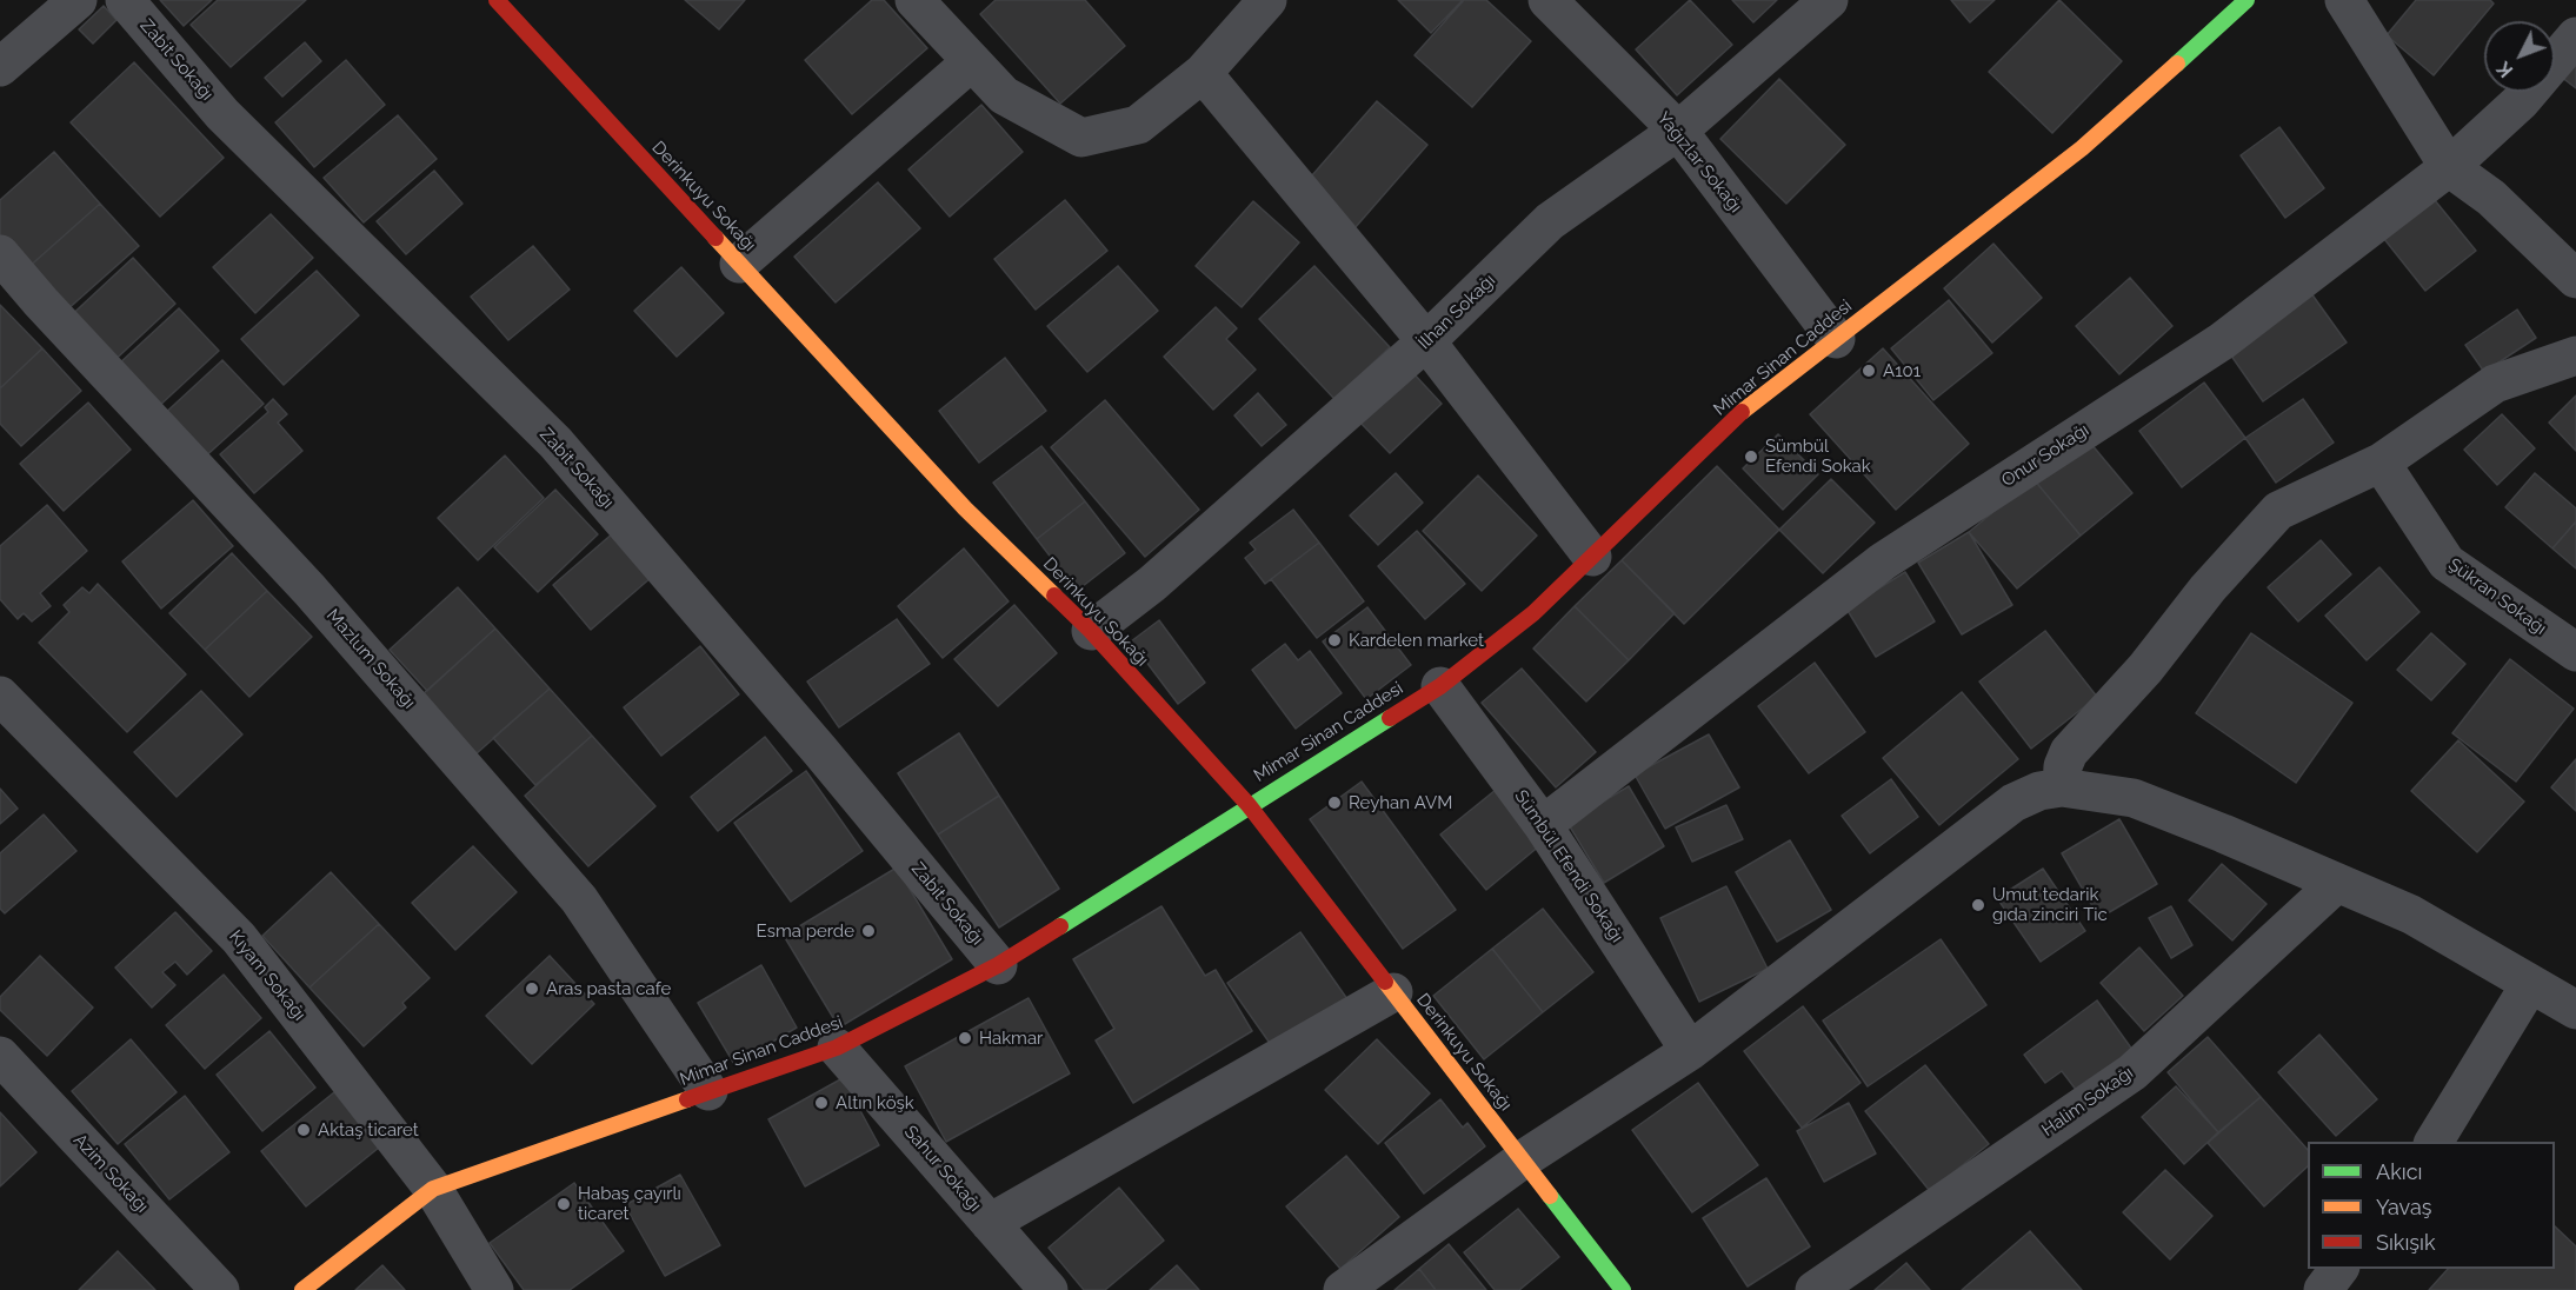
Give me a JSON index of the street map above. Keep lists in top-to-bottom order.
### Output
{
  "streets": {
    "street": [
      "Zabit Sokağı",
      "Yağızlar Sokağı",
      "Derinkuyu Sokağı",
      "İlhan Sokağı",
      "Mimar Sinan Caddesi",
      "Onur Sokağı",
      "Şükran Sokağı",
      "Mazlum Sokağı",
      "Sümbül Efendi Sokağı",
      "Kıyam Sokağı",
      "Halim Sokağı",
      "Sahur Sokağı",
      "Azim Sokağı"
    ]
  },
  "crossings": [
    ["Zabit Sokağı", "Mimar Sinan Caddesi"],
    ["Yağızlar Sokağı", "İlhan Sokağı"],
    ["Yağızlar Sokağı", "Mimar Sinan Caddesi"],
    ["Derinkuyu Sokağı", "İlhan Sokağı"],
    ["Derinkuyu Sokağı", "Mimar Sinan Caddesi"],
    ["Mimar Sinan Caddesi", "Mazlum Sokağı"],
    ["Mimar Sinan Caddesi", "Sümbül Efendi Sokağı"],
    ["Mimar Sinan Caddesi", "Kıyam Sokağı"],
    ["Mimar Sinan Caddesi", "Sahur Sokağı"],
    ["Onur Sokağı", "Sümbül Efendi Sokağı"]
  ],
  "places": [
    "A101",
    "Sümbül Efendi Sokak",
    "Kardelen market",
    "Reyhan AVM",
    "Umut tedarik gıda zinciri Tic",
    "Esma perde",
    "Aras pasta cafe",
    "Hakmar",
    "Altın köşk",
    "Aktaş ticaret",
    "Habaş çayırlı ticaret"
  ],
  "legend": ["Akıcı", "Yavaş", "Sıkışık"],
  "north": "bottom left"
}
